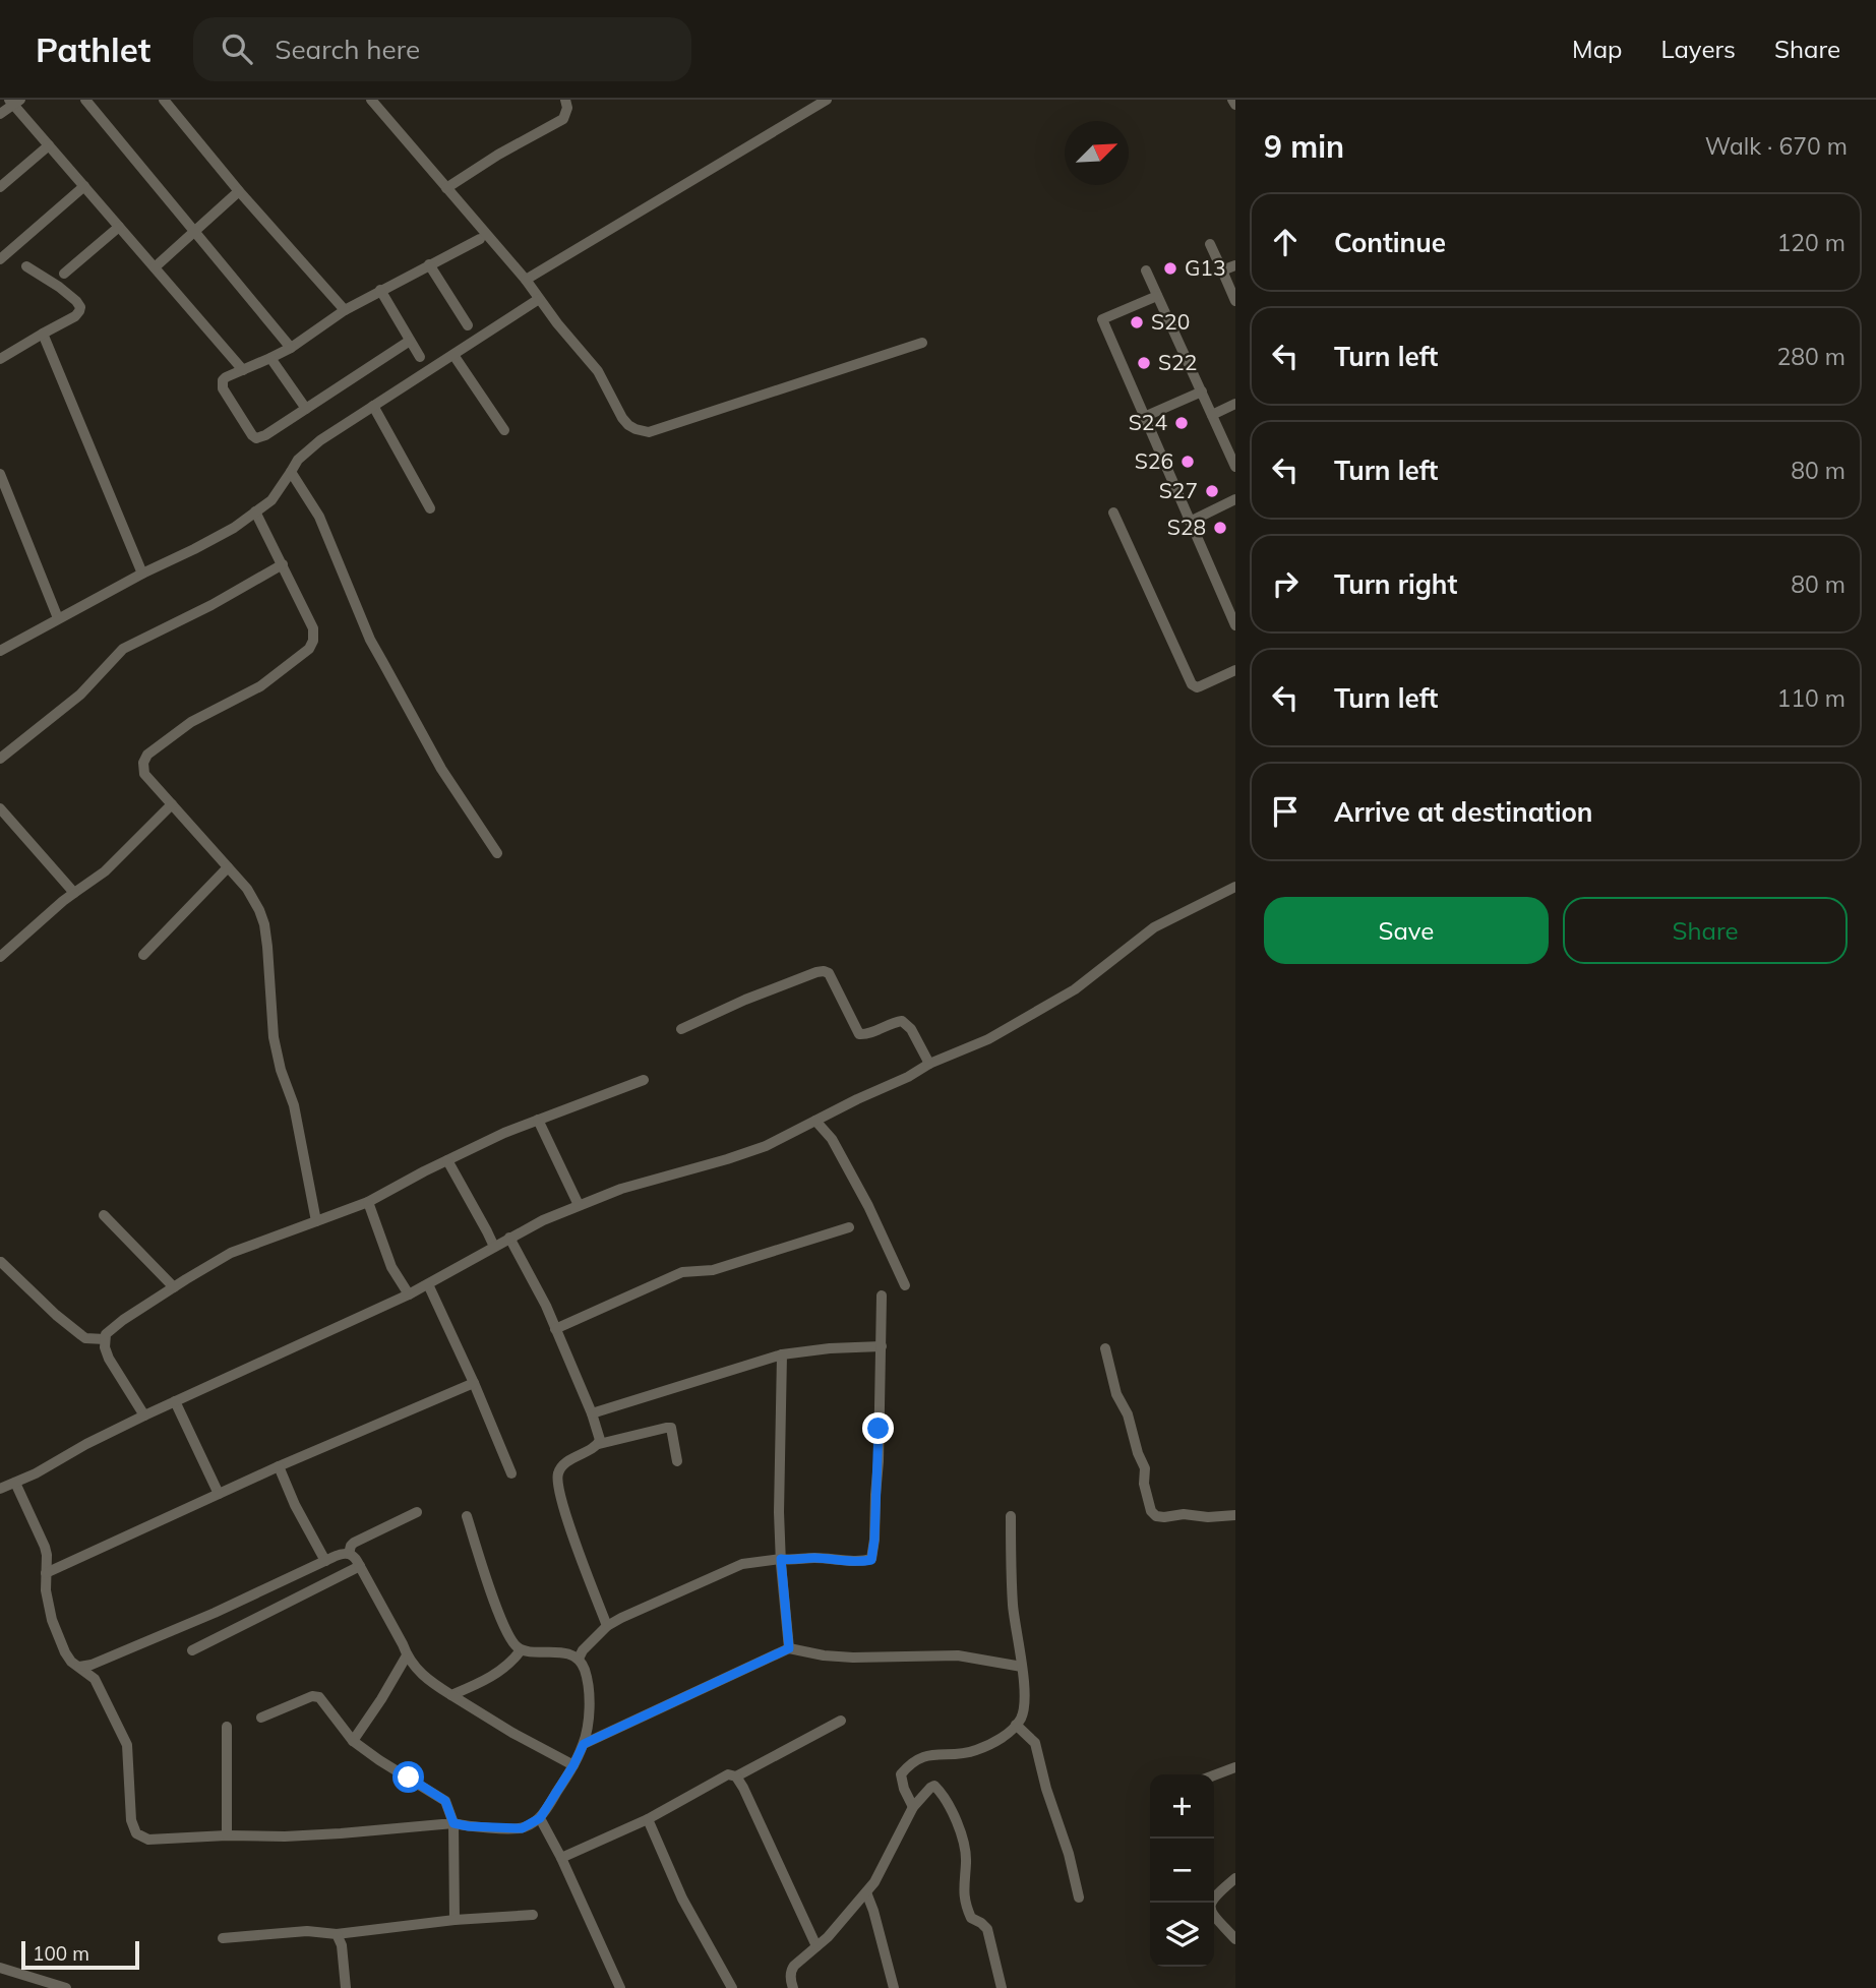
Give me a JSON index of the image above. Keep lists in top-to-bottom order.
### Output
{
  "places": [
    "G13",
    "S20",
    "S22",
    "S24",
    "S26",
    "S27",
    "S28"
  ],
  "scale_bar": "100 m",
  "north": "top right",
  "page": {
    "header": "Pathlet",
    "search": "Search here",
    "nav": ["Map", "Layers", "Share"],
    "heading": ["9 min", "Walk · 670 m"],
    "list": [
      ["Continue", "120 m"],
      ["Turn left", "280 m"],
      ["Turn left", "80 m"],
      ["Turn right", "80 m"],
      ["Turn left", "110 m"],
      "Arrive at destination"
    ],
    "buttons": ["Save", "Share"],
    "map_buttons": ["+", "−"],
    "scale": "100 m"
  }
}
